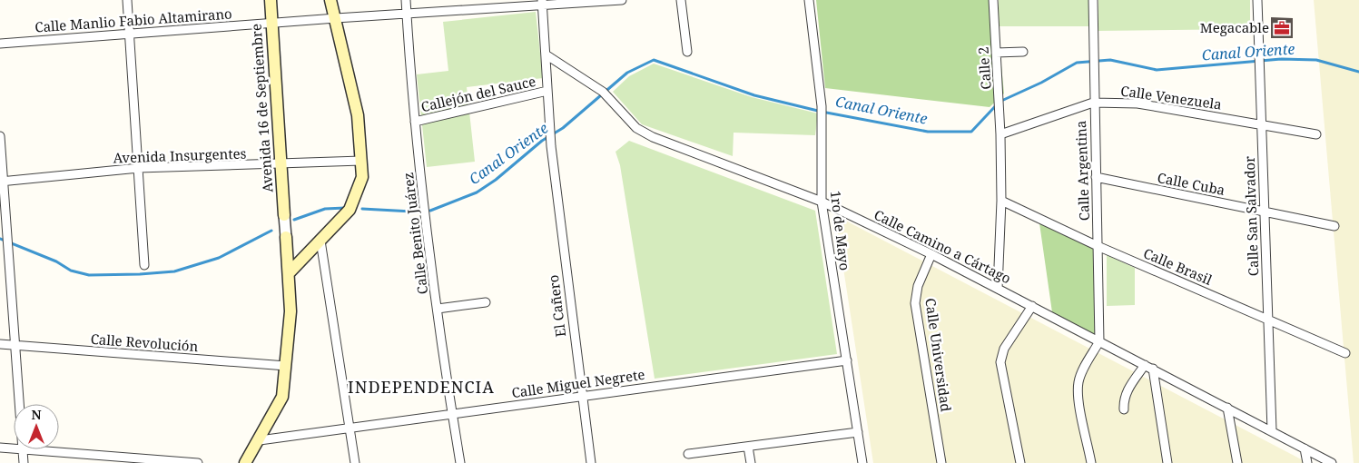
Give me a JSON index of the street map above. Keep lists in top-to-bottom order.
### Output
{
  "streets": {
    "main road": ["Avenida 16 de Septiembre"],
    "street": [
      "Calle Manlio Fabio Altamirano",
      "Calle 2",
      "Callejón del Sauce",
      "Calle Venezuela",
      "Avenida Insurgentes",
      "Calle Argentina",
      "Calle Cuba",
      "Calle San Salvador",
      "1ro de Mayo",
      "Calle Benito Juárez",
      "Calle Camino a Cártago",
      "Calle Brasil",
      "El Cañero",
      "Calle Revolución",
      "Calle Universidad",
      "Calle Miguel Negrete"
    ]
  },
  "crossings": [
    ["Calle Manlio Fabio Altamirano", "Avenida 16 de Septiembre"],
    ["Calle Manlio Fabio Altamirano", "Calle Benito Juárez"],
    ["Calle 2", "Calle Venezuela"],
    ["Calle 2", "Calle Camino a Cártago"],
    ["Calle 2", "Calle Brasil"],
    ["Callejón del Sauce", "Calle Benito Juárez"],
    ["Callejón del Sauce", "El Cañero"],
    ["Calle Venezuela", "Calle Argentina"],
    ["Calle Venezuela", "Calle San Salvador"],
    ["Avenida 16 de Septiembre", "Avenida Insurgentes"],
    ["Calle Argentina", "Calle Cuba"],
    ["Calle Argentina", "Calle Camino a Cártago"],
    ["Calle Argentina", "Calle Brasil"],
    ["Calle Cuba", "Calle San Salvador"],
    ["Calle San Salvador", "Calle Camino a Cártago"],
    ["Calle San Salvador", "Calle Brasil"],
    ["1ro de Mayo", "Calle Camino a Cártago"],
    ["1ro de Mayo", "Calle Miguel Negrete"],
    ["Calle Benito Juárez", "Calle Miguel Negrete"],
    ["Calle Camino a Cártago", "Calle Universidad"],
    ["El Cañero", "Calle Miguel Negrete"]
  ],
  "districts": ["INDEPENDENCIA"],
  "water": ["Canal Oriente"],
  "places": {
    "office": ["Megacable"]
  },
  "north": "top"
}
